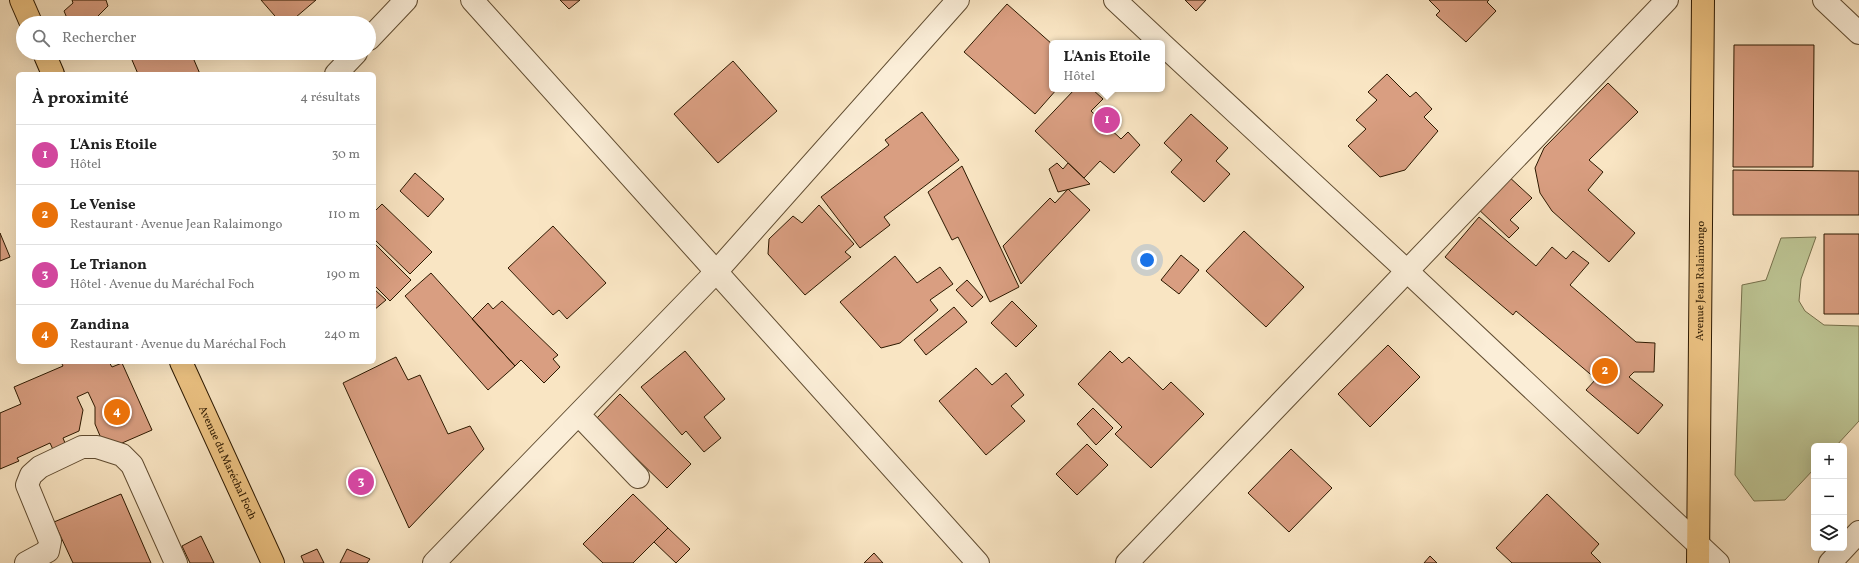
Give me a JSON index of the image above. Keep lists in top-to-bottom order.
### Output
{
  "streets": {
    "main road": ["Avenue Jean Ralaimongo", "Avenue du Maréchal Foch"]
  },
  "page": {
    "search": "Rechercher",
    "popup": ["L'Anis Etoile", "Hôtel"],
    "heading": ["À proximité", "4 résultats"],
    "pins": [
      "1",
      "2",
      "4",
      "3"
    ],
    "list": [
      {
        "mark": "1",
        "name": "L'Anis Etoile",
        "note": "Hôtel",
        "value": "30 m"
      },
      {
        "mark": "2",
        "name": "Le Venise",
        "note": "Restaurant · Avenue Jean Ralaimongo",
        "value": "110 m"
      },
      {
        "mark": "3",
        "name": "Le Trianon",
        "note": "Hôtel · Avenue du Maréchal Foch",
        "value": "190 m"
      },
      {
        "mark": "4",
        "name": "Zandina",
        "note": "Restaurant · Avenue du Maréchal Foch",
        "value": "240 m"
      }
    ],
    "map_buttons": ["+", "−"]
  }
}
